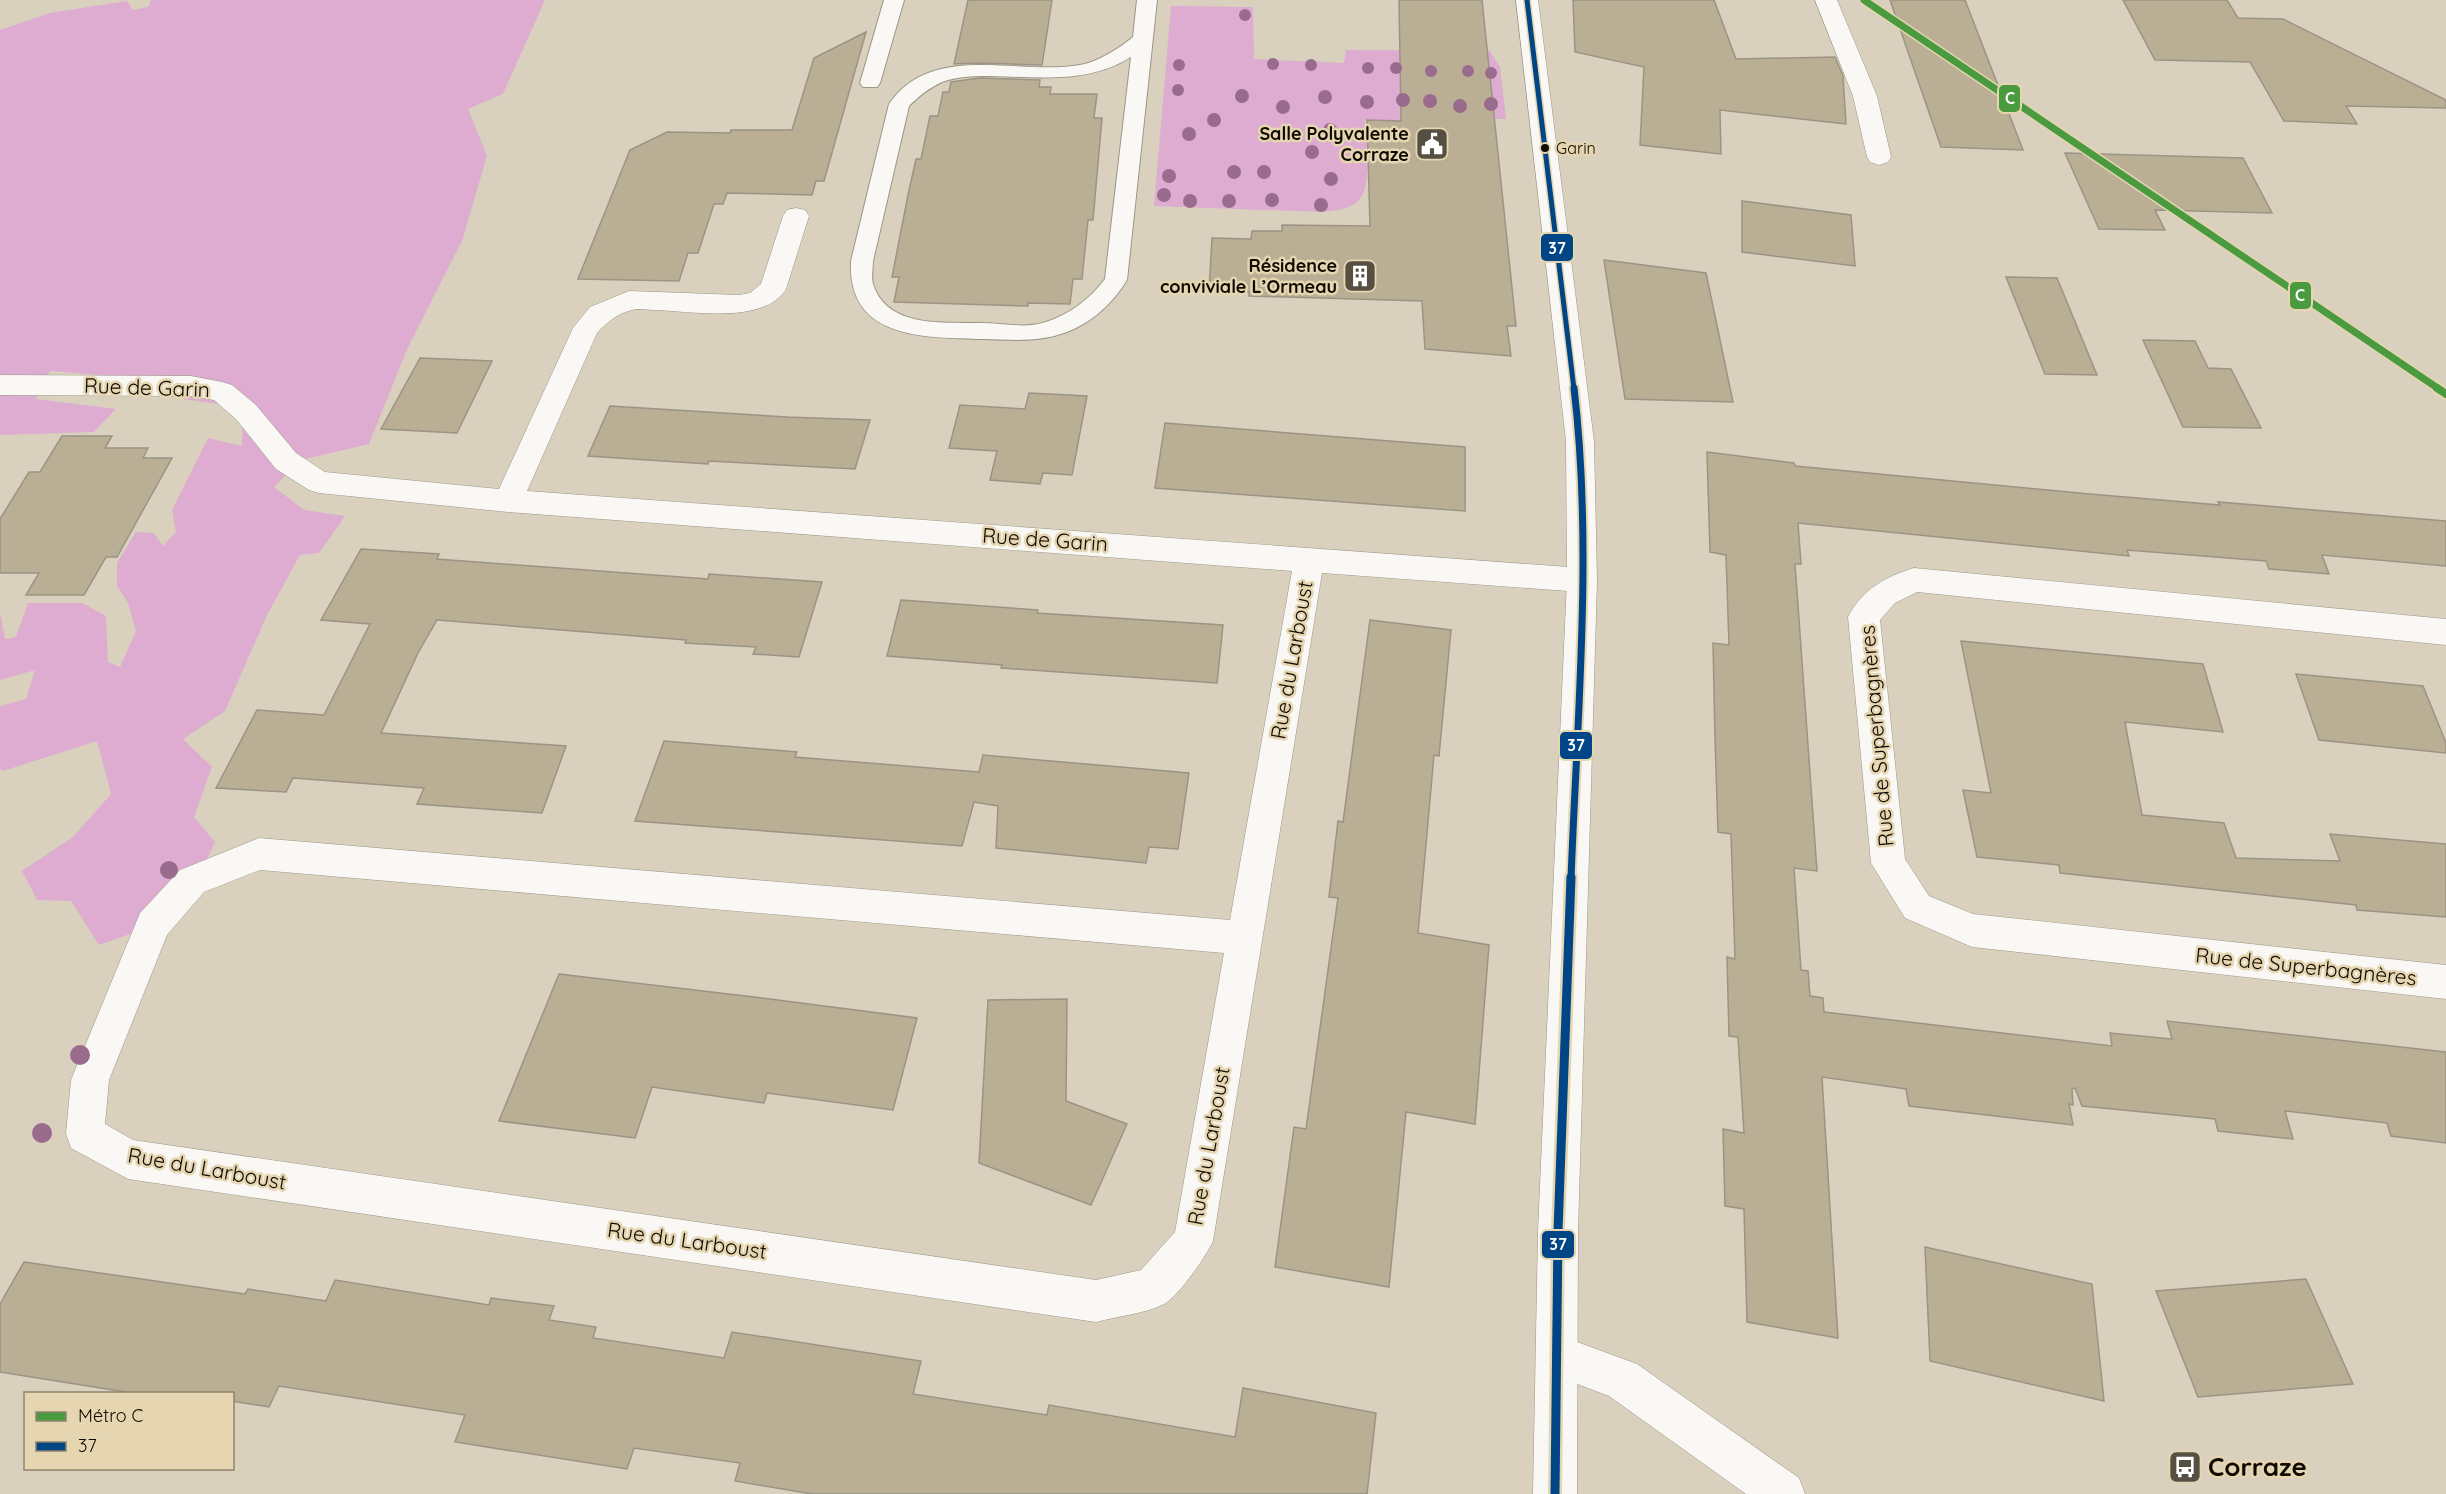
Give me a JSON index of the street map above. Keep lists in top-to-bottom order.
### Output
{
  "streets": {
    "street": ["Rue de Garin", "Rue du Larboust", "Rue de Superbagnères"]
  },
  "crossings": [
    ["Rue de Garin", "Rue du Larboust"]
  ],
  "places": {
    "public building": ["Salle Polyvalente Corraze"],
    "other": ["Garin"],
    "building": ["Résidence conviviale L’Ormeau"],
    "bus stop": ["Corraze"]
  },
  "lines": ["metro line C", "transit line 37"],
  "legend": ["Métro C", "37"]
}
